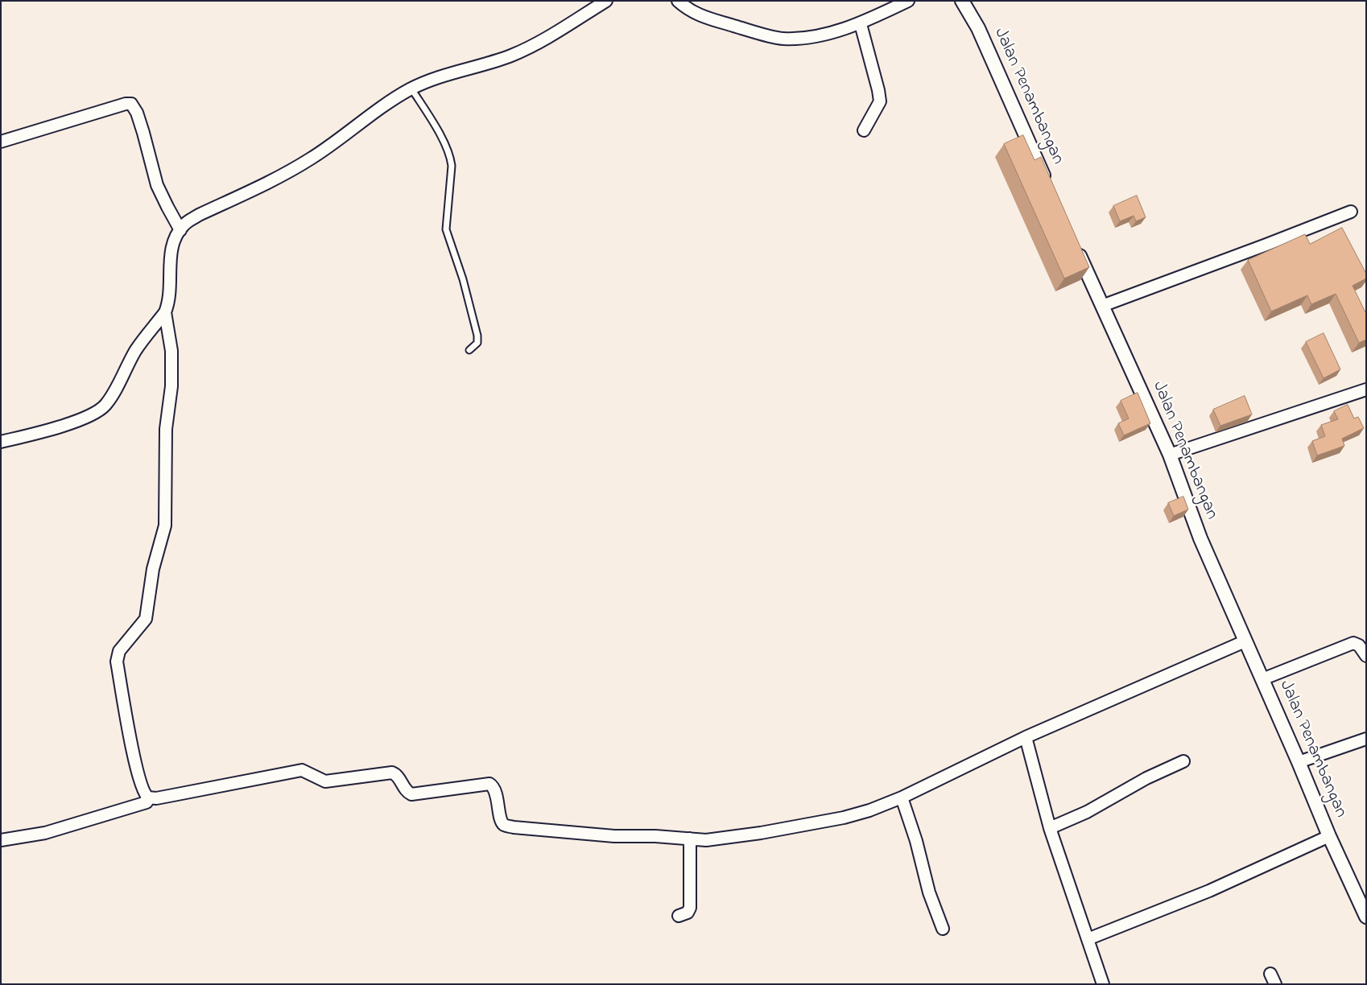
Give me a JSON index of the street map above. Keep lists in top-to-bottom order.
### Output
{
  "streets": {
    "street": ["Jalan Penambangan"]
  }
}
